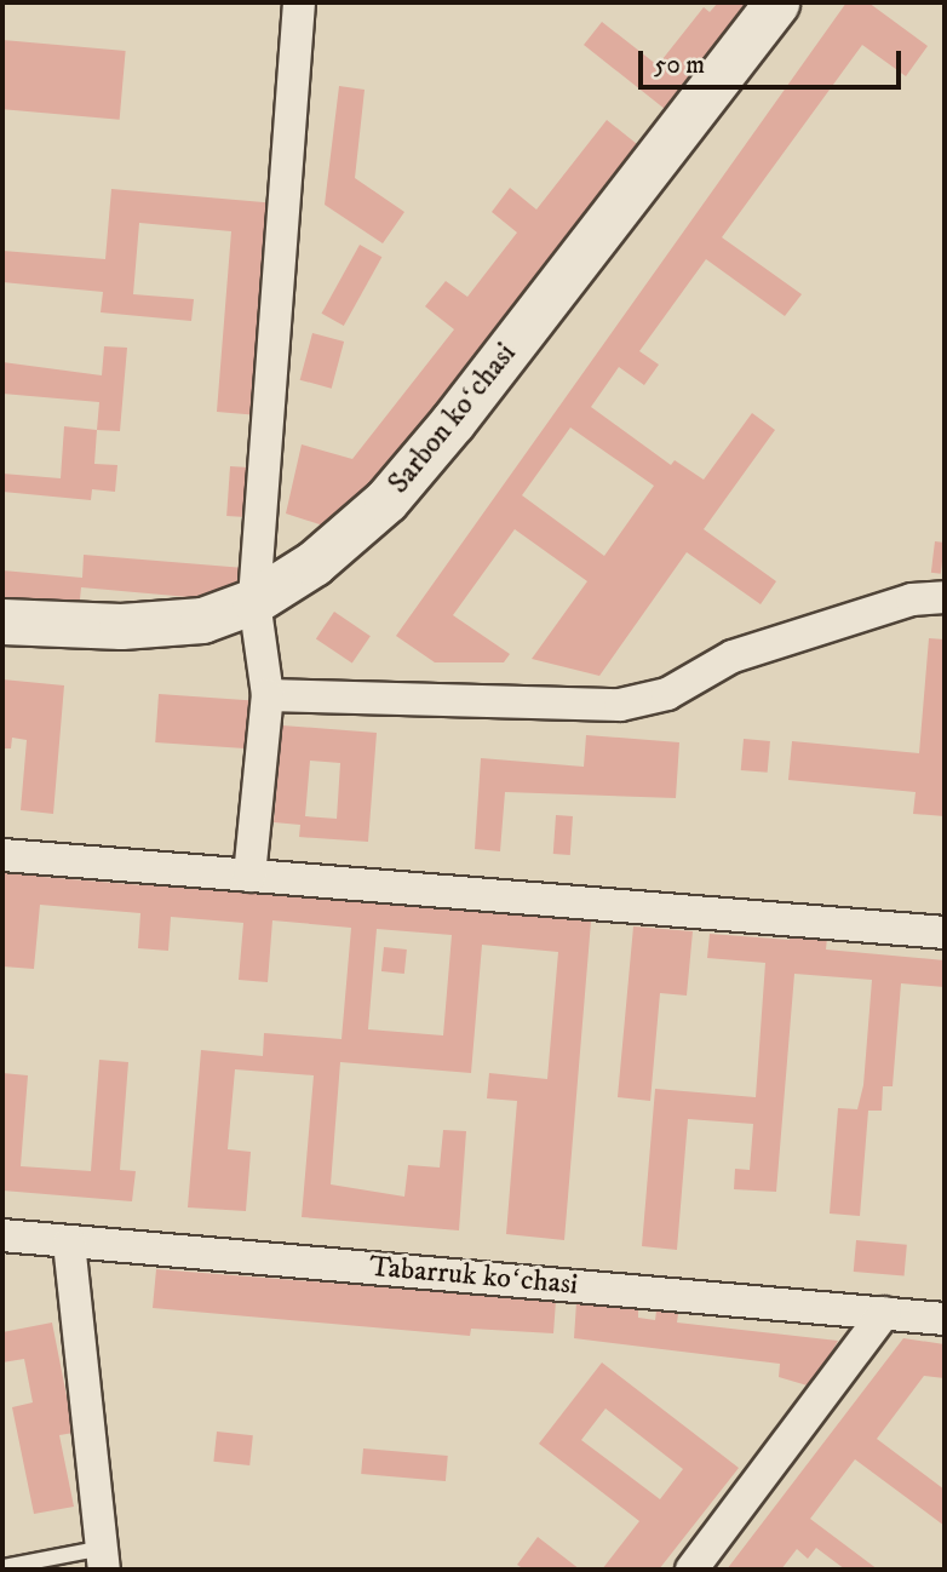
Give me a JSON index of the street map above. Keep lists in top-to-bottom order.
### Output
{
  "streets": {
    "street": ["Sarbon koʻchasi", "Tabarruk koʻchasi"]
  },
  "scale_bar": "50 m"
}
